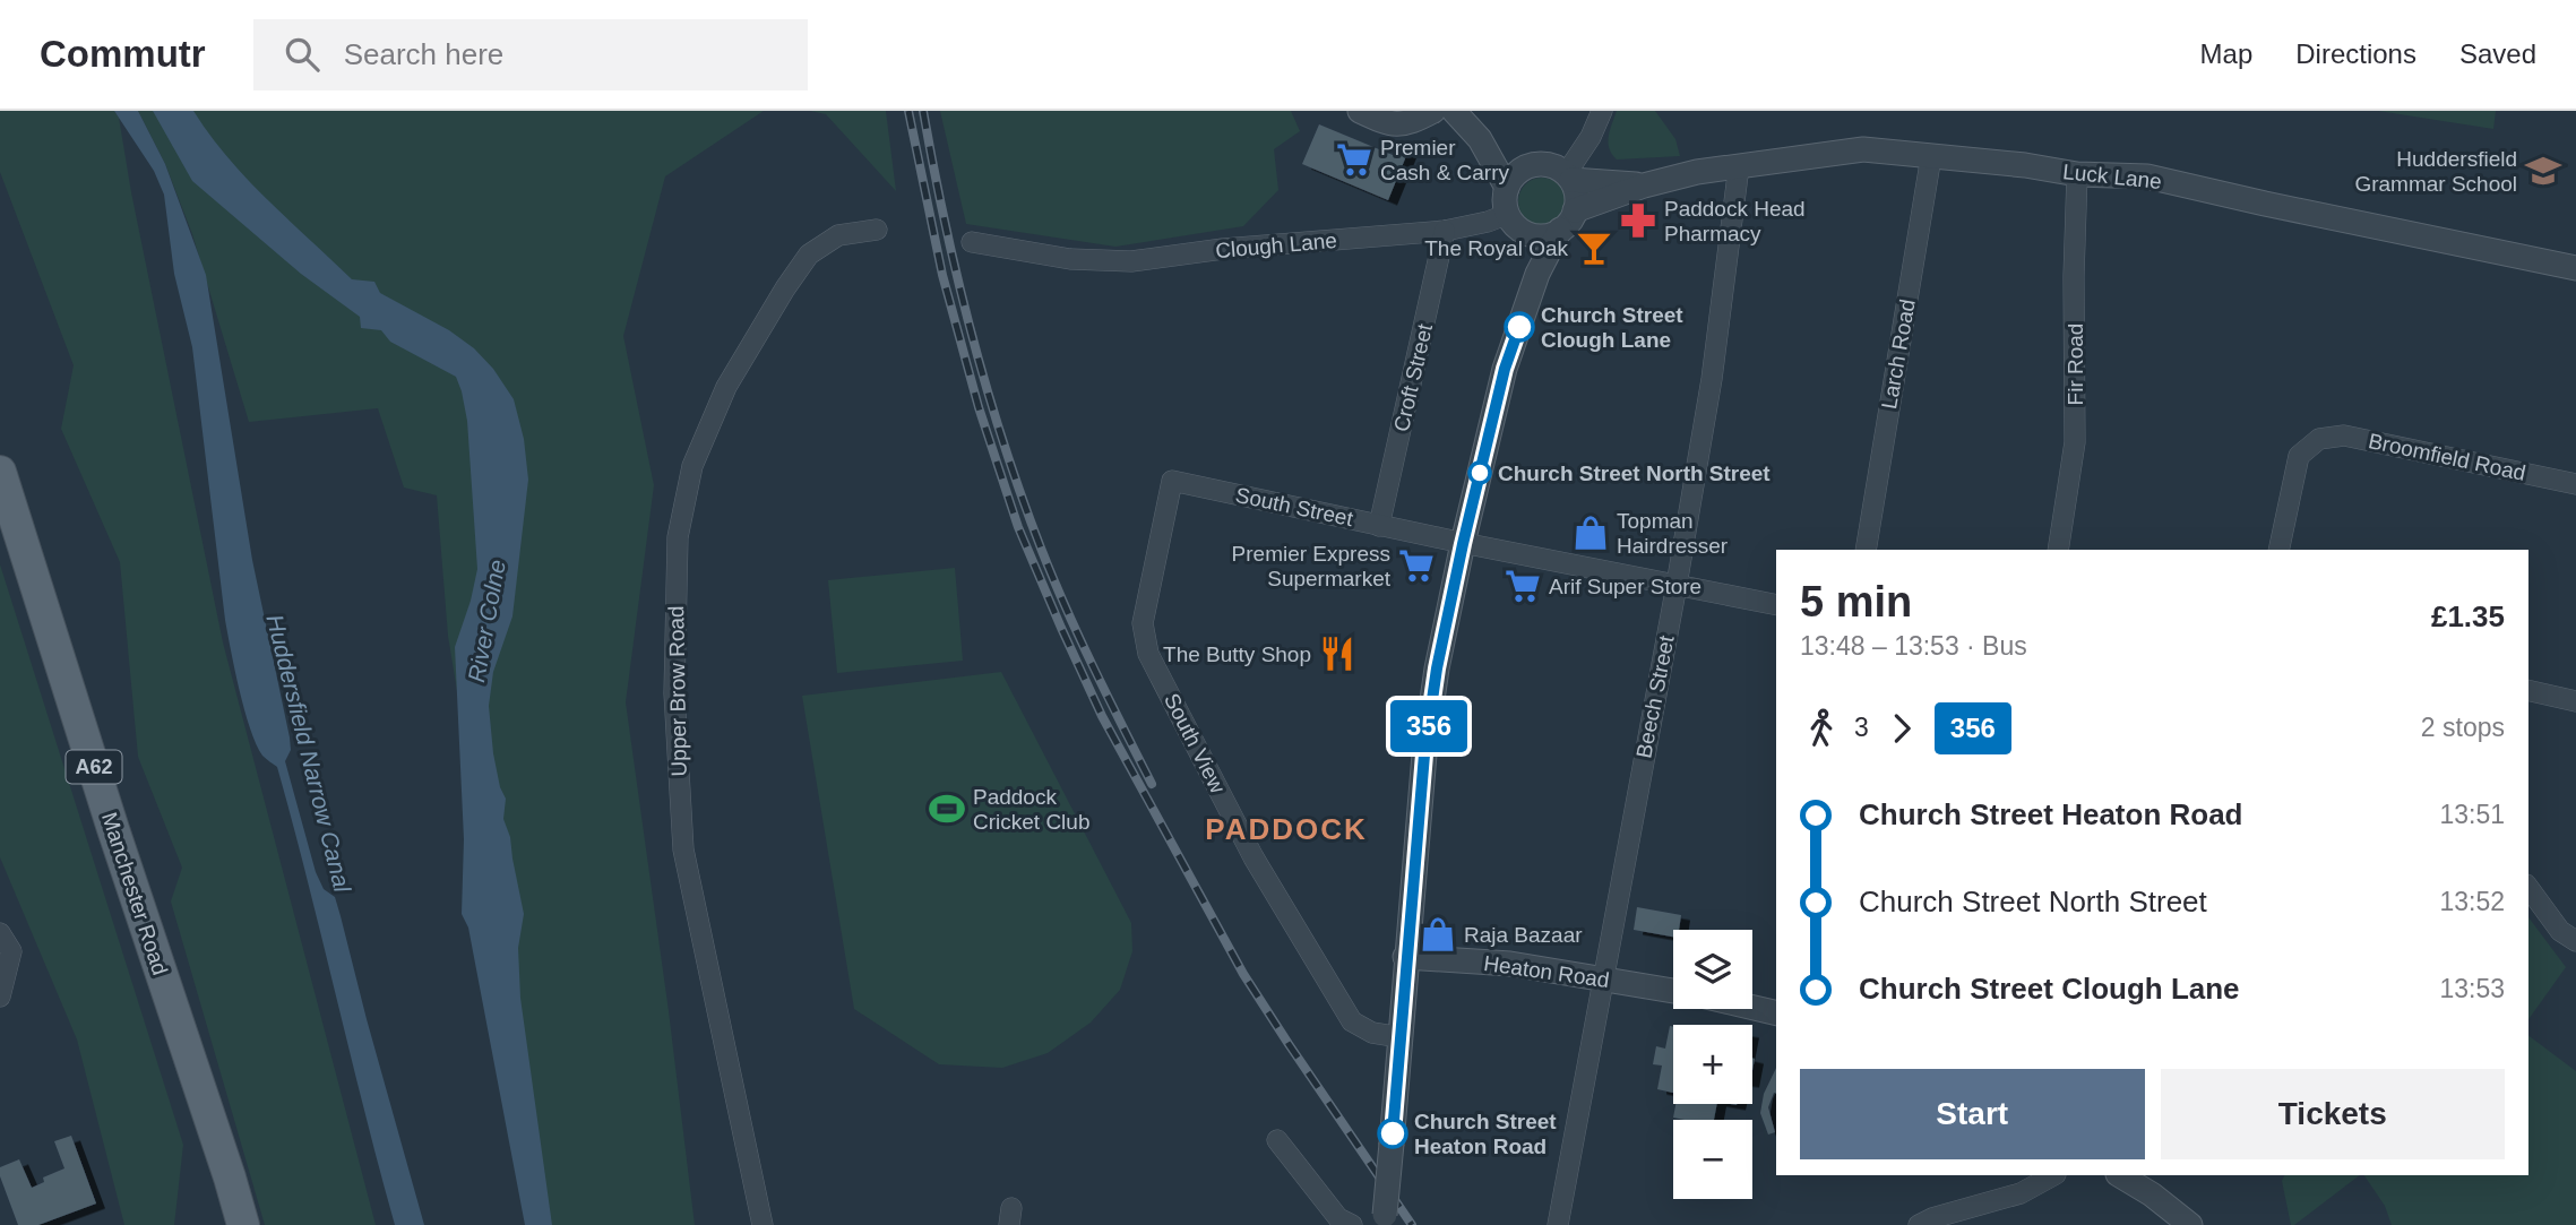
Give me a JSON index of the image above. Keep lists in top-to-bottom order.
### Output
{
  "streets": {
    "main road": ["A62", "Manchester Road"],
    "street": [
      "Luck Lane",
      "Clough Lane",
      "Larch Road",
      "Fir Road",
      "Croft Street",
      "Broomfield Road",
      "South Street",
      "Upper Brow Road",
      "Beech Street",
      "South View",
      "Heaton Road"
    ]
  },
  "crossings": [
    ["Luck Lane", "Clough Lane"],
    ["Luck Lane", "Larch Road"],
    ["Luck Lane", "Fir Road"],
    ["Luck Lane", "Beech Street"],
    ["Clough Lane", "Croft Street"],
    ["Croft Street", "South Street"],
    ["South Street", "Beech Street"],
    ["South Street", "South View"],
    ["Beech Street", "Heaton Road"]
  ],
  "districts": ["PADDOCK"],
  "water": ["River Colne", "Huddersfield Narrow Canal"],
  "places": {
    "supermarket": ["Premier Cash & Carry", "Premier Express Supermarket", "Arif Super Store"],
    "school or university": ["Huddersfield Grammar School"],
    "pharmacy": ["Paddock Head Pharmacy"],
    "bar": ["The Royal Oak"],
    "other": ["Church Street Clough Lane", "Church Street North Street", "Church Street Heaton Road"],
    "shop": ["Topman Hairdresser", "Raja Bazaar"],
    "restaurant": ["The Butty Shop"],
    "sports": ["Paddock Cricket Club"]
  },
  "lines": ["bus line 356"],
  "page": {
    "header": "Commutr",
    "search": "Search here",
    "nav": ["Map", "Directions", "Saved"],
    "on_map": "356",
    "heading": ["5 min", "13:48 – 13:53 · Bus", "£1.35"],
    "legs": ["3", "356", "2 stops"],
    "list": [
      {
        "name": "Church Street Heaton Road",
        "value": "13:51"
      },
      {
        "name": "Church Street North Street",
        "value": "13:52"
      },
      {
        "name": "Church Street Clough Lane",
        "value": "13:53"
      }
    ],
    "map_buttons": ["+", "−"],
    "buttons": ["Start", "Tickets"]
  }
}
